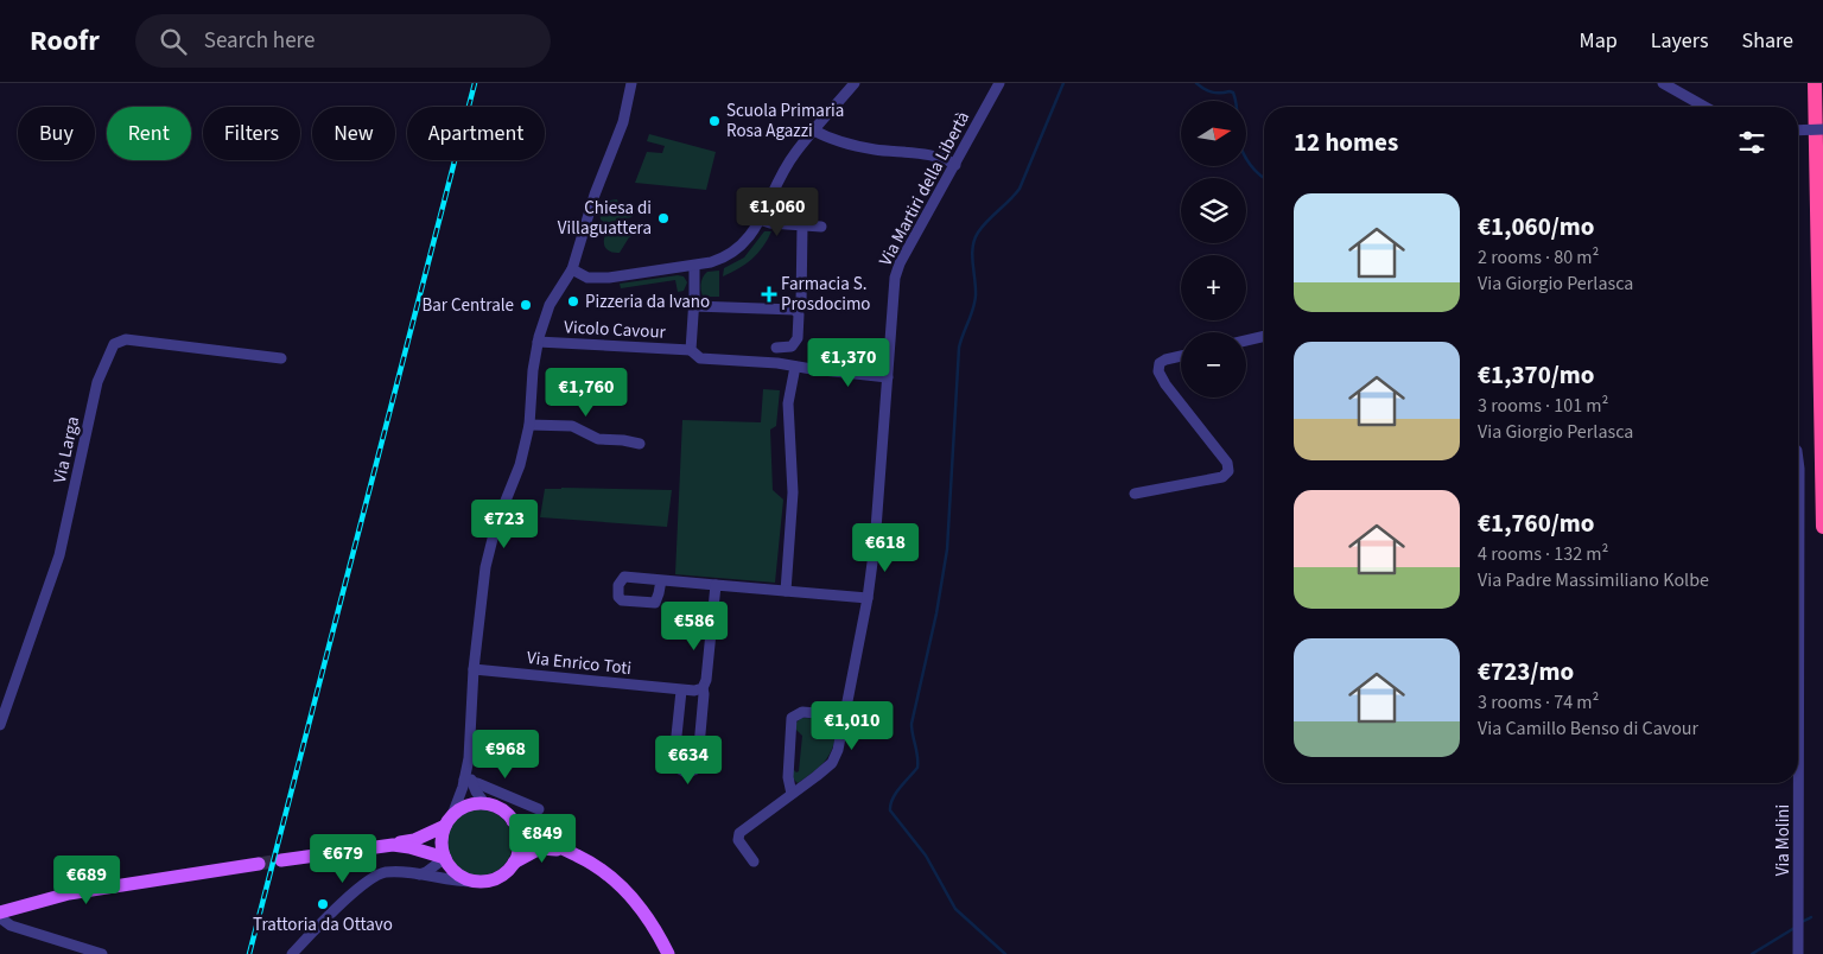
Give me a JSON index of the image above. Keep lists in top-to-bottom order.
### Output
{
  "streets": {
    "street": [
      "Via Martiri della Libertà",
      "Vicolo Cavour",
      "Via Larga",
      "Via Enrico Toti",
      "Via Molini"
    ]
  },
  "crossings": [
    ["Via Martiri della Libertà", "Vicolo Cavour"]
  ],
  "places": {
    "other": [
      "Scuola Primaria Rosa Agazzi",
      "Chiesa di Villaguattera",
      "Pizzeria da Ivano",
      "Bar Centrale",
      "Trattoria da Ottavo"
    ],
    "health": ["Farmacia S. Prosdocimo"]
  },
  "north": "right",
  "page": {
    "header": "Roofr",
    "search": "Search here",
    "nav": ["Map", "Layers", "Share"],
    "map_buttons": ["+", "−"],
    "chip": [
      "Buy",
      "Rent",
      "Filters",
      "New",
      "Apartment"
    ],
    "heading": "12 homes",
    "list": [
      {
        "name": "€1,060/mo",
        "note": "2 rooms · 80 m² · Via Giorgio Perlasca"
      },
      {
        "name": "€1,370/mo",
        "note": "3 rooms · 101 m² · Via Giorgio Perlasca"
      },
      {
        "name": "€1,760/mo",
        "note": "4 rooms · 132 m² · Via Padre Massimiliano Kolbe"
      },
      {
        "name": "€723/mo",
        "note": "3 rooms · 74 m² · Via Camillo Benso di Cavour"
      }
    ],
    "price": [
      "€1,060",
      "€1,370",
      "€1,760",
      "€723",
      "€618",
      "€586",
      "€1,010",
      "€968",
      "€634",
      "€849",
      "€679",
      "€689"
    ]
  }
}
